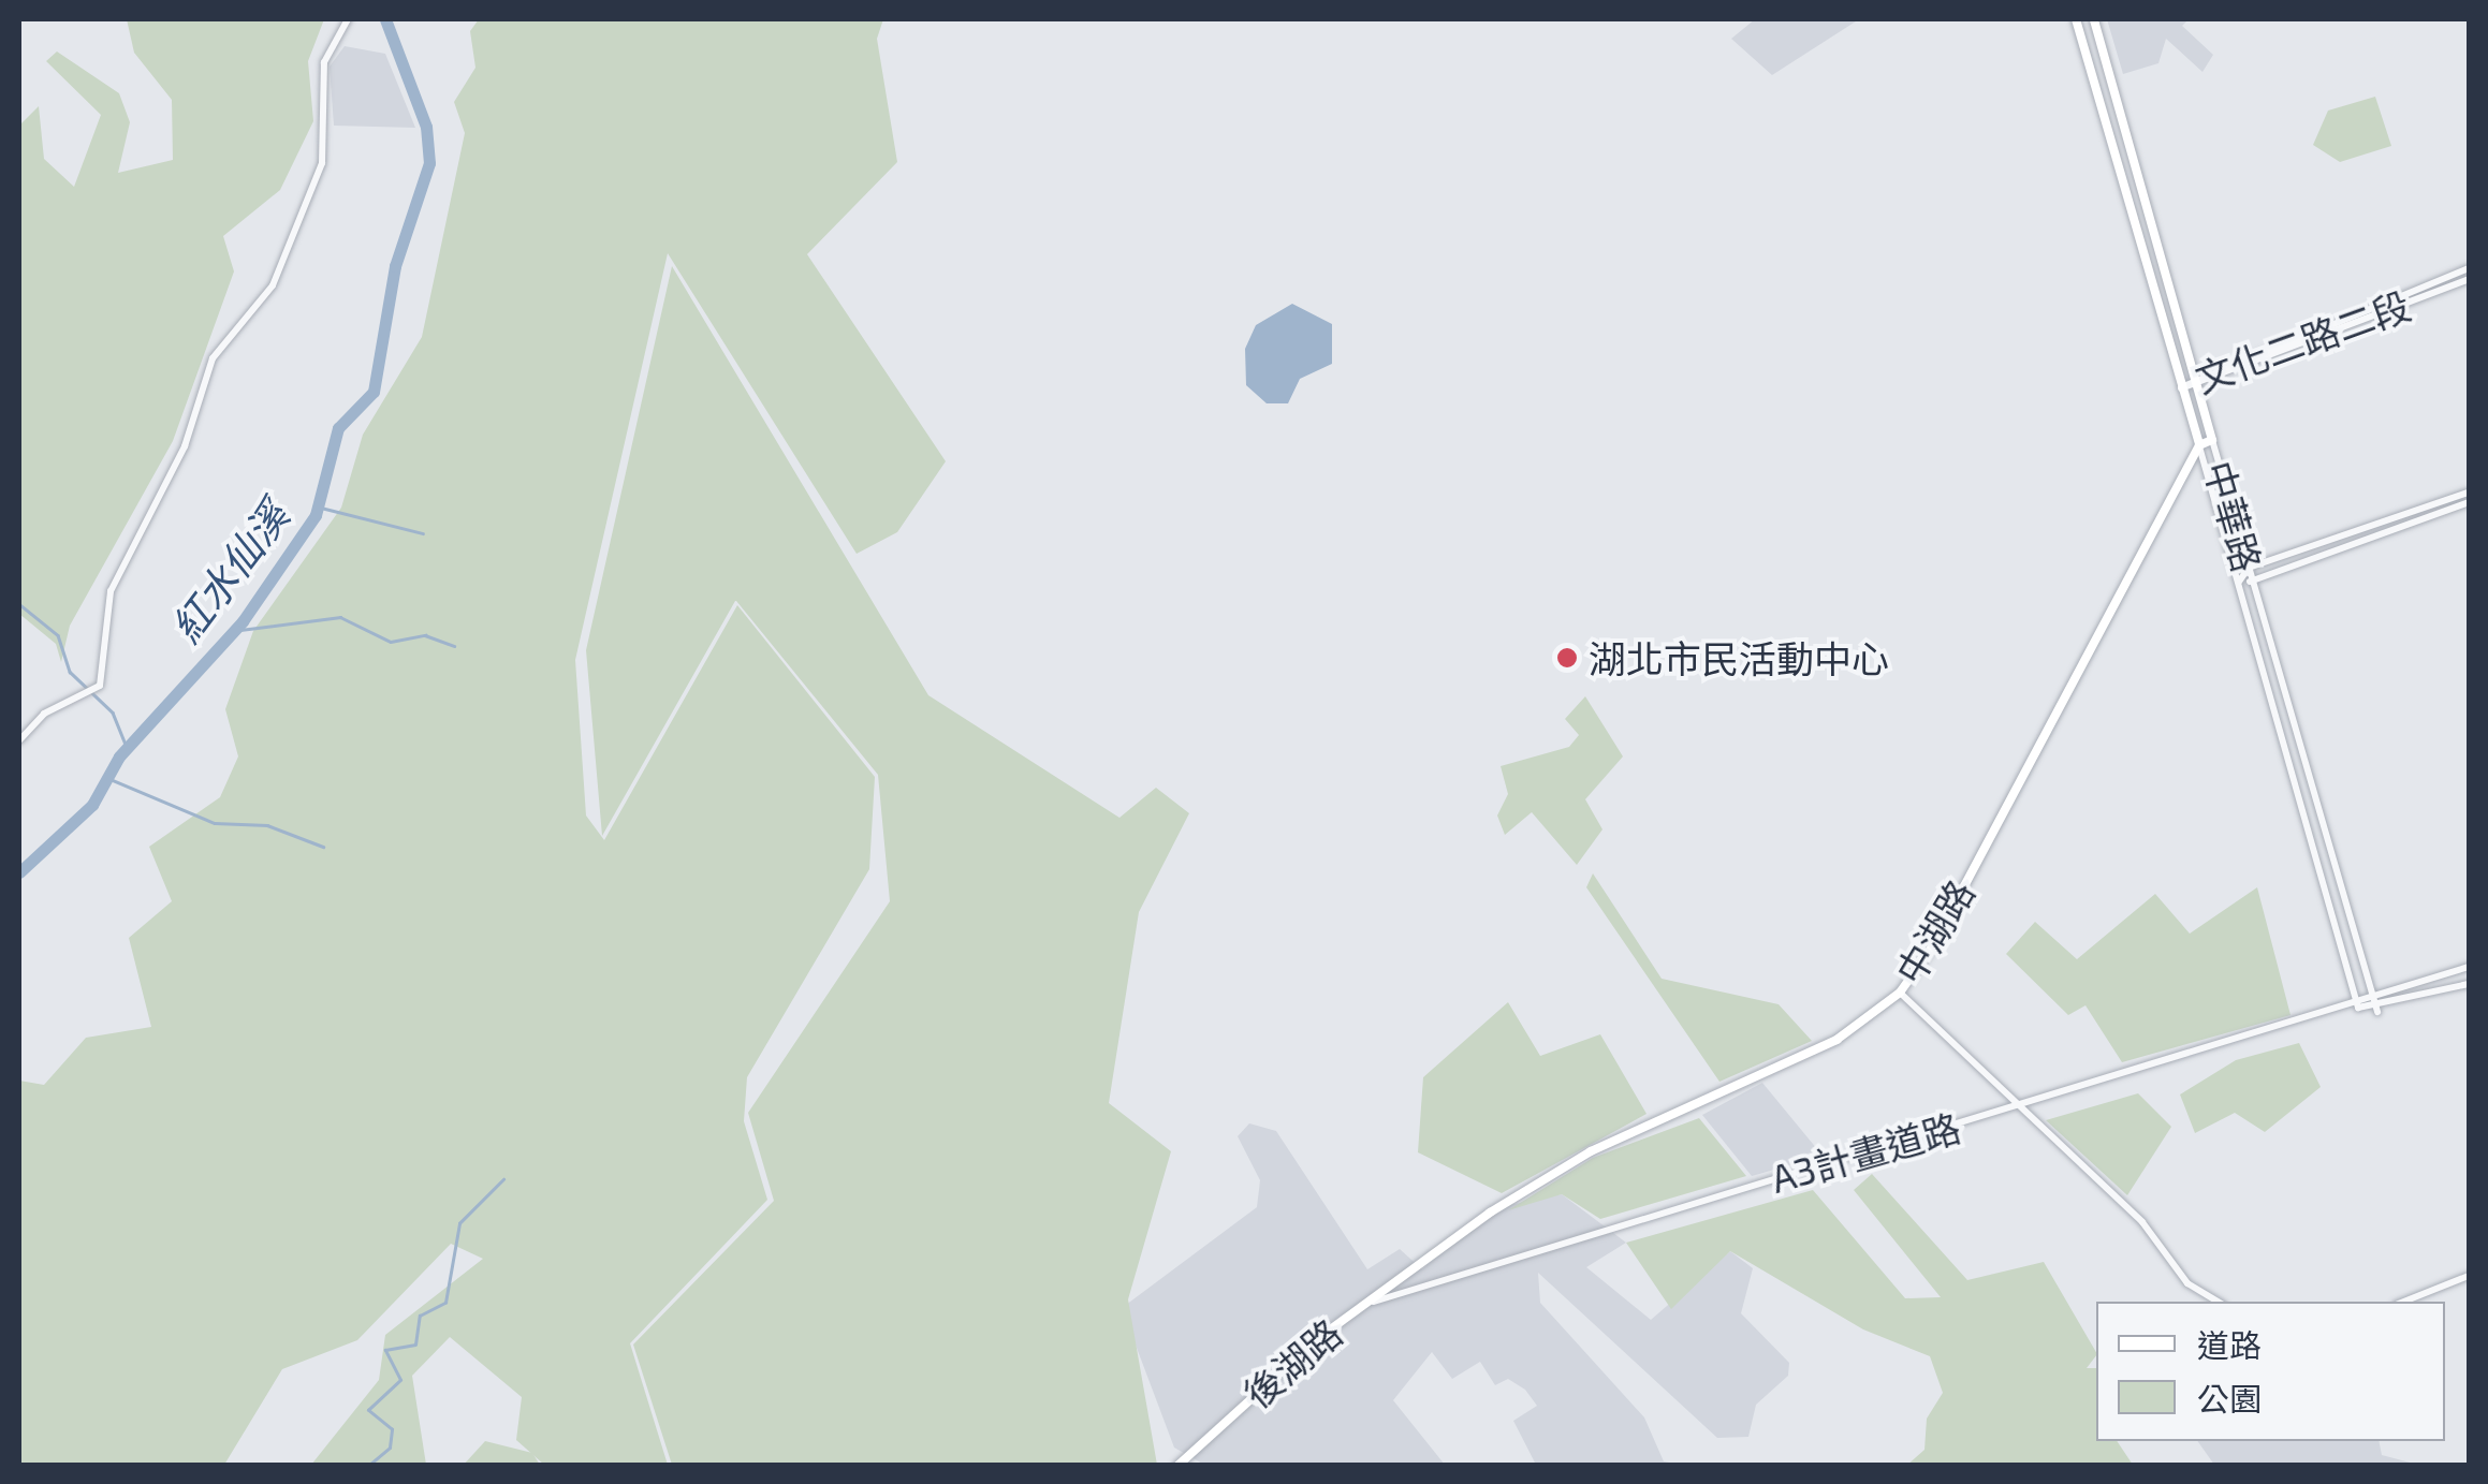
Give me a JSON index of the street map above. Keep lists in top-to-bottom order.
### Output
{
  "streets": {
    "main road": ["中華路", "中湖路", "後湖路"],
    "street": ["文化二路二段", "A3計畫道路"]
  },
  "crossings": [
    ["文化二路二段", "中華路"],
    ["中華路", "中湖路"],
    ["中華路", "A3計畫道路"],
    ["中湖路", "後湖路"],
    ["A3計畫道路", "後湖路"]
  ],
  "water": ["紅水仙溪"],
  "places": ["湖北市民活動中心"],
  "legend": ["道路", "公園"]
}
